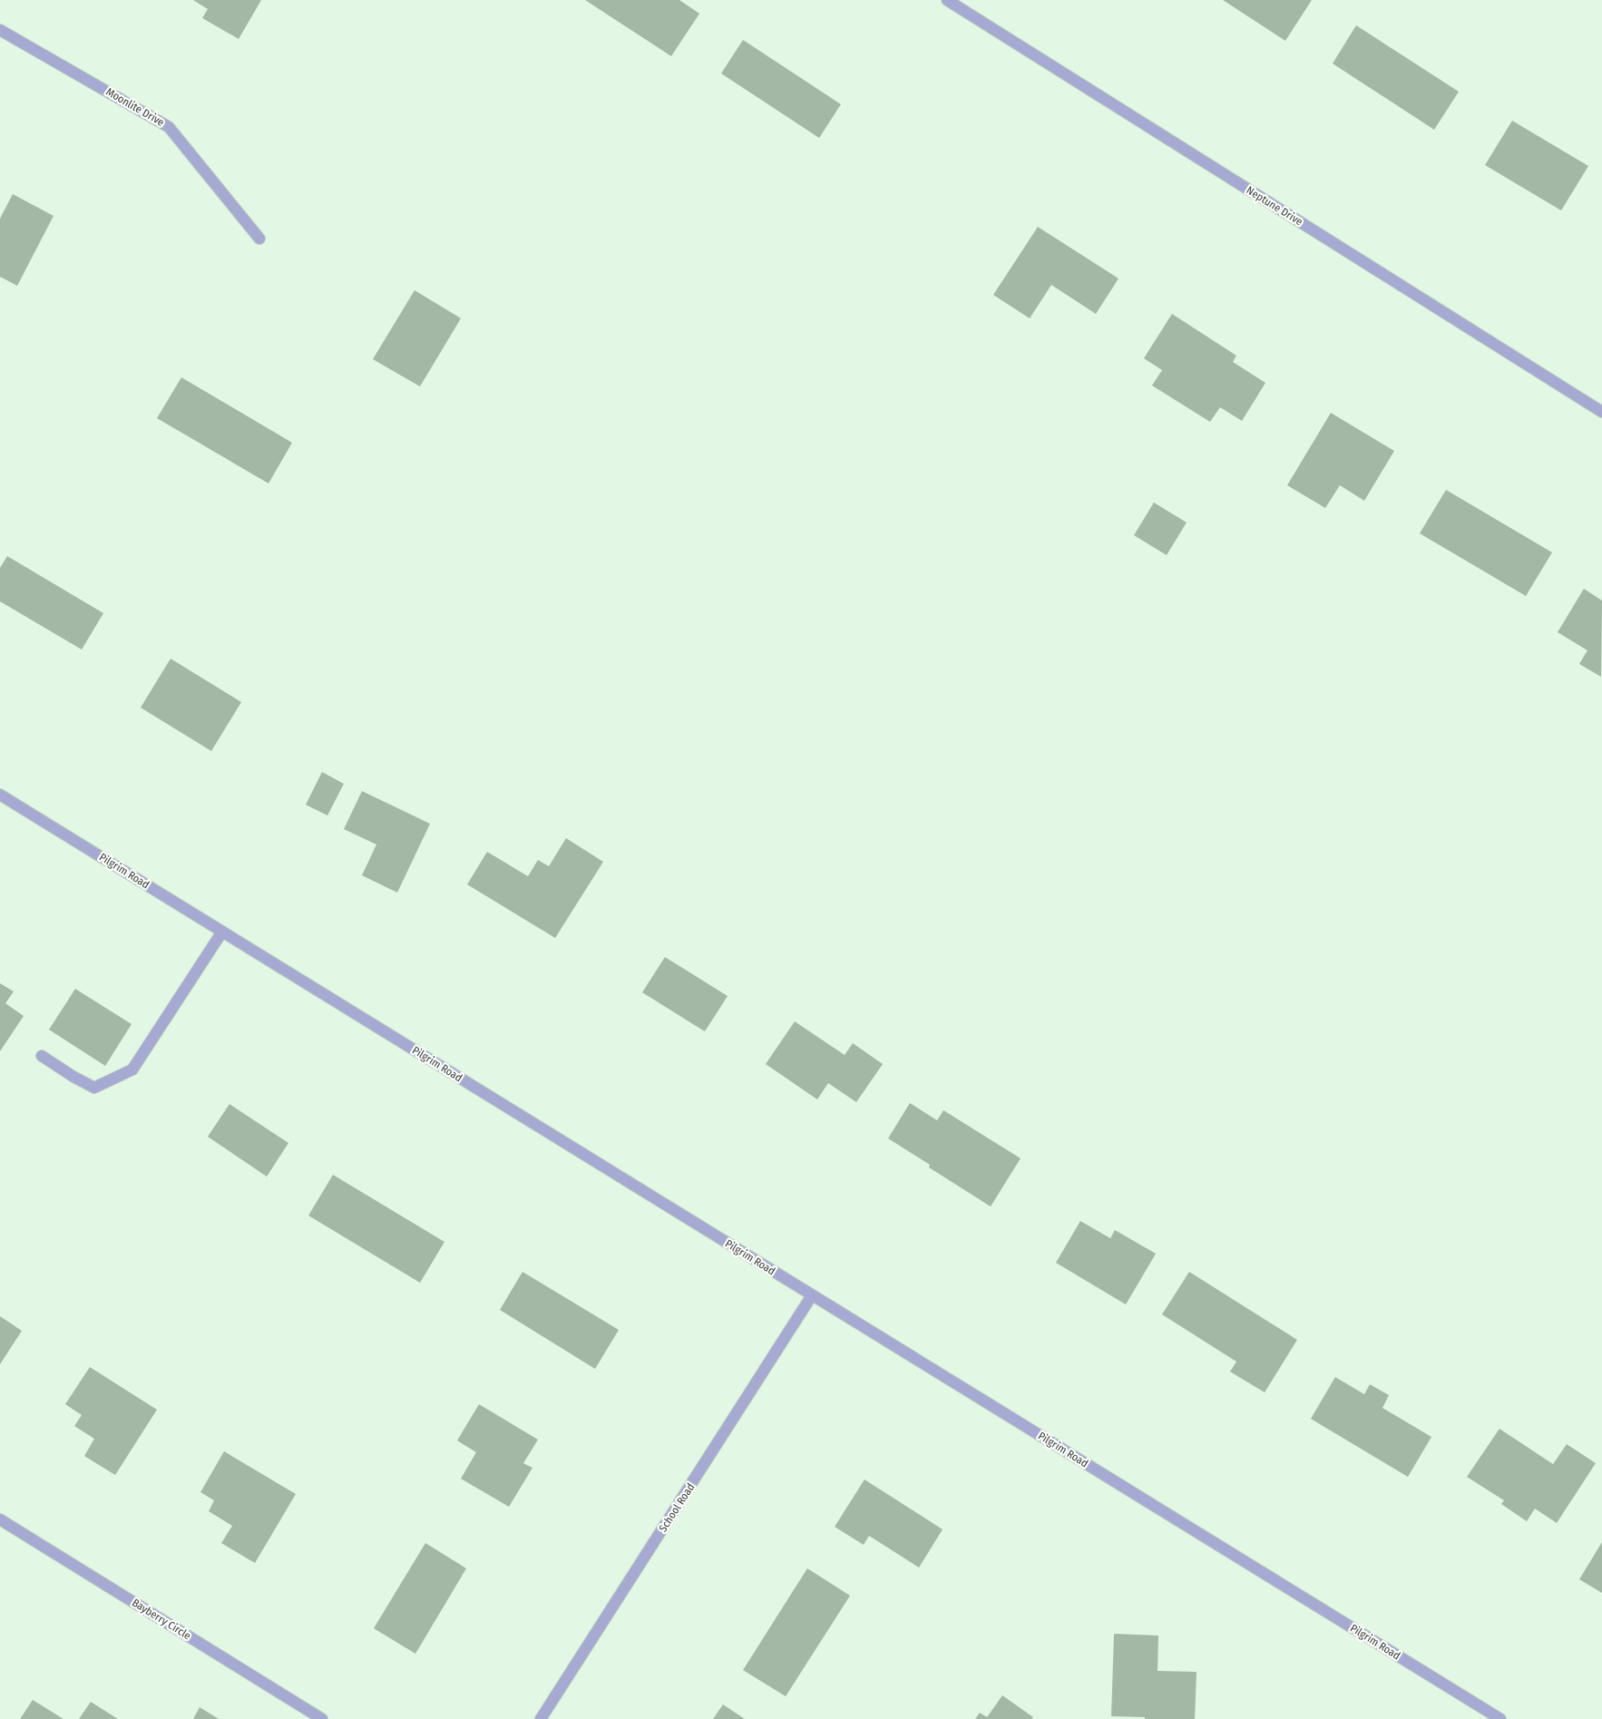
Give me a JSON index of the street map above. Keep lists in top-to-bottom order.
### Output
{
  "streets": {
    "street": [
      "Moonlite Drive",
      "Neptune Drive",
      "Pilgrim Road",
      "School Road",
      "Bayberry Circle"
    ]
  },
  "crossings": [
    ["Pilgrim Road", "School Road"]
  ]
}
